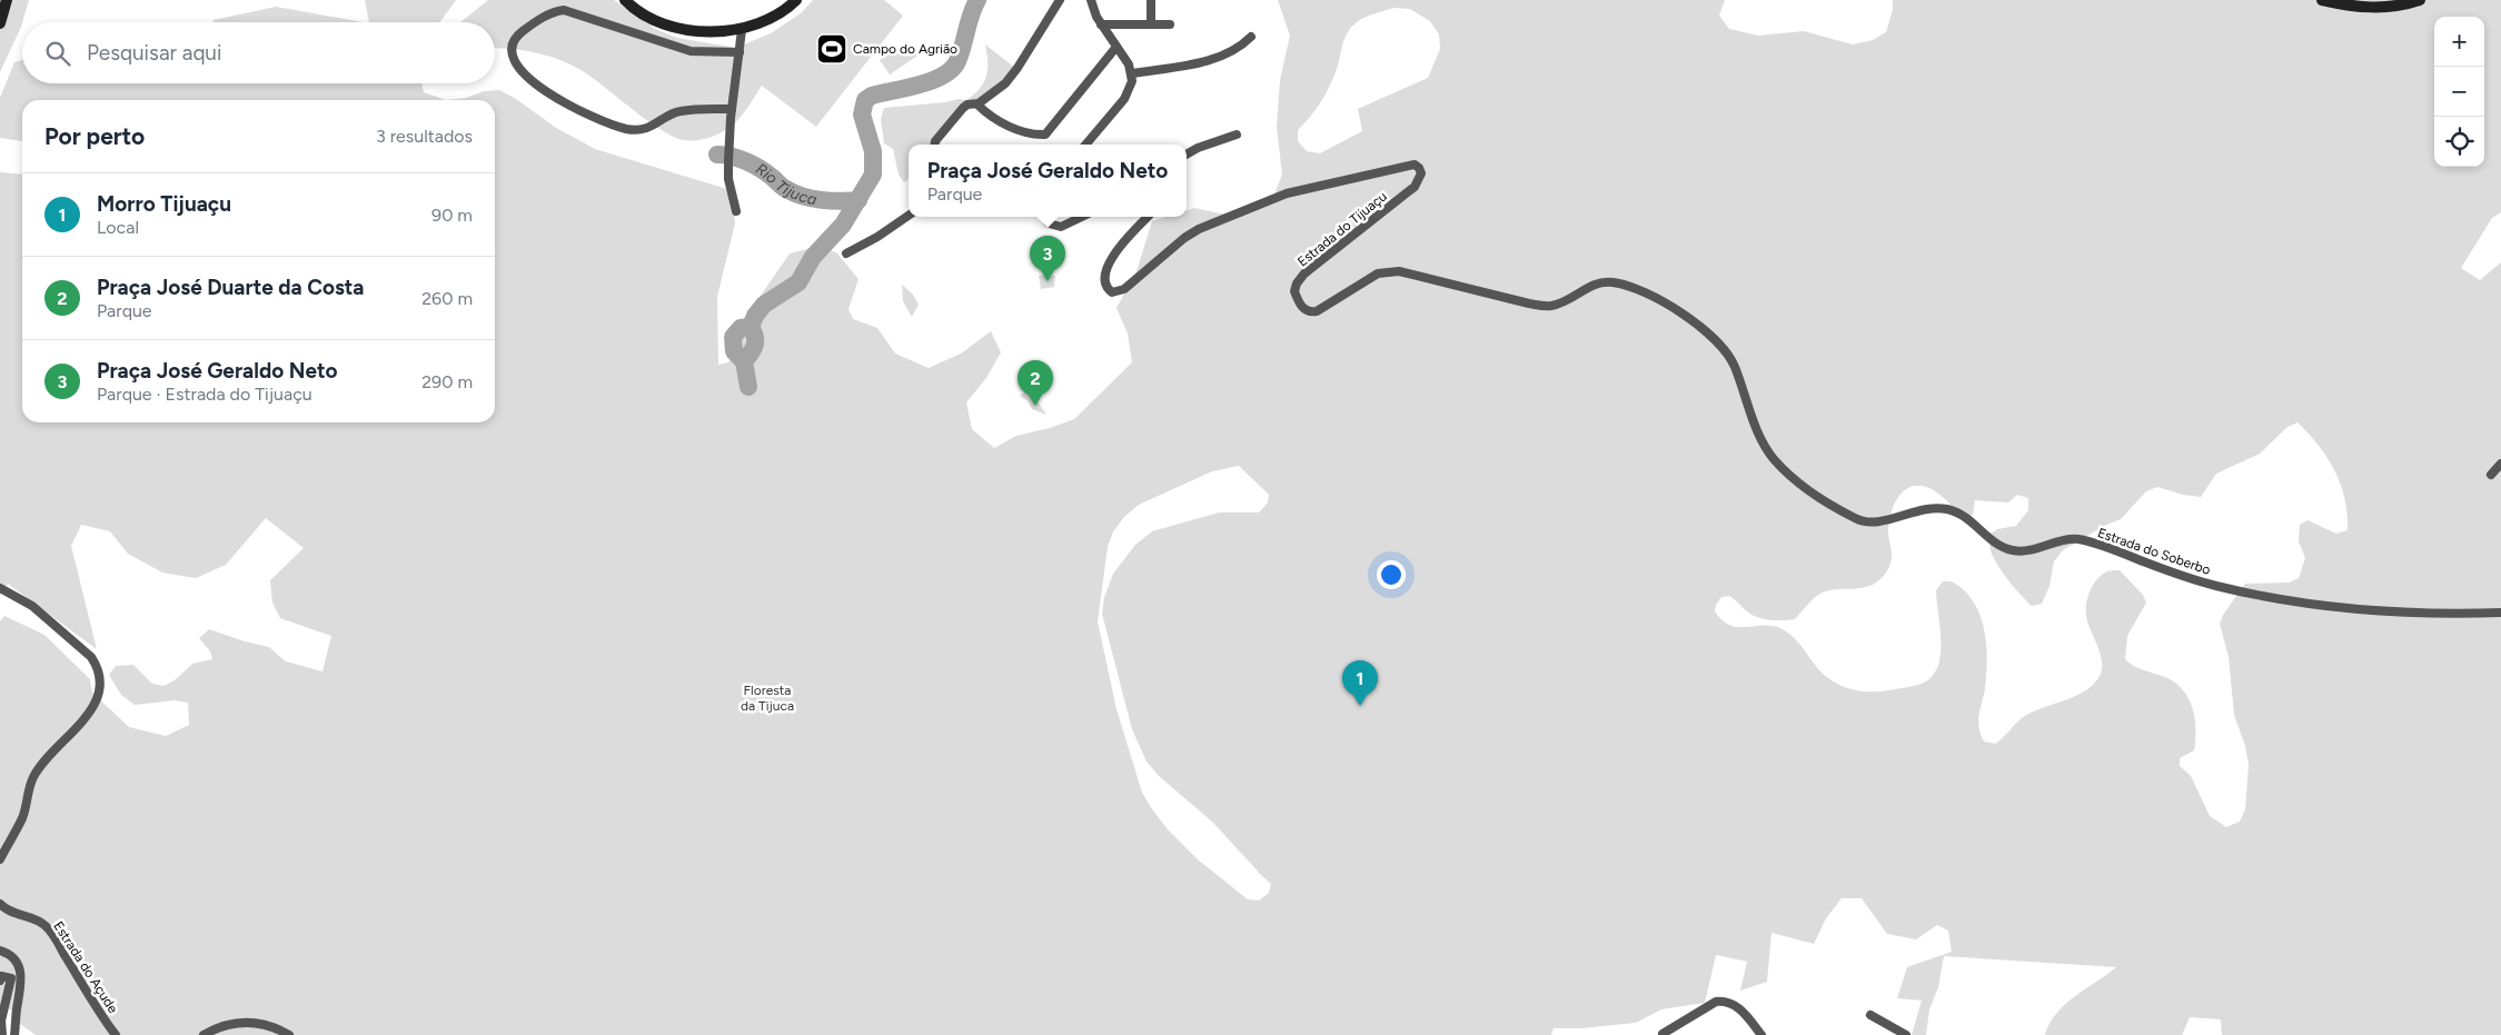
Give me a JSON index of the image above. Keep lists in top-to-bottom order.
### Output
{
  "streets": {
    "street": ["Estrada do Tijuaçu", "Estrada do Soberbo", "Estrada do Açude"]
  },
  "crossings": [
    ["Estrada do Tijuaçu", "Estrada do Soberbo"]
  ],
  "water": ["Rio Tijuca"],
  "parks": ["Floresta da Tijuca"],
  "places": {
    "sports": ["Campo do Agrião"]
  },
  "page": {
    "map_buttons": ["+", "−"],
    "search": "Pesquisar aqui",
    "heading": ["Por perto", "3 resultados"],
    "popup": ["Praça José Geraldo Neto", "Parque"],
    "list": [
      {
        "mark": "1",
        "name": "Morro Tijuaçu",
        "note": "Local",
        "value": "90 m"
      },
      {
        "mark": "2",
        "name": "Praça José Duarte da Costa",
        "note": "Parque",
        "value": "260 m"
      },
      {
        "mark": "3",
        "name": "Praça José Geraldo Neto",
        "note": "Parque · Estrada do Tijuaçu",
        "value": "290 m"
      }
    ],
    "pins": ["3", "2", "1"]
  }
}
